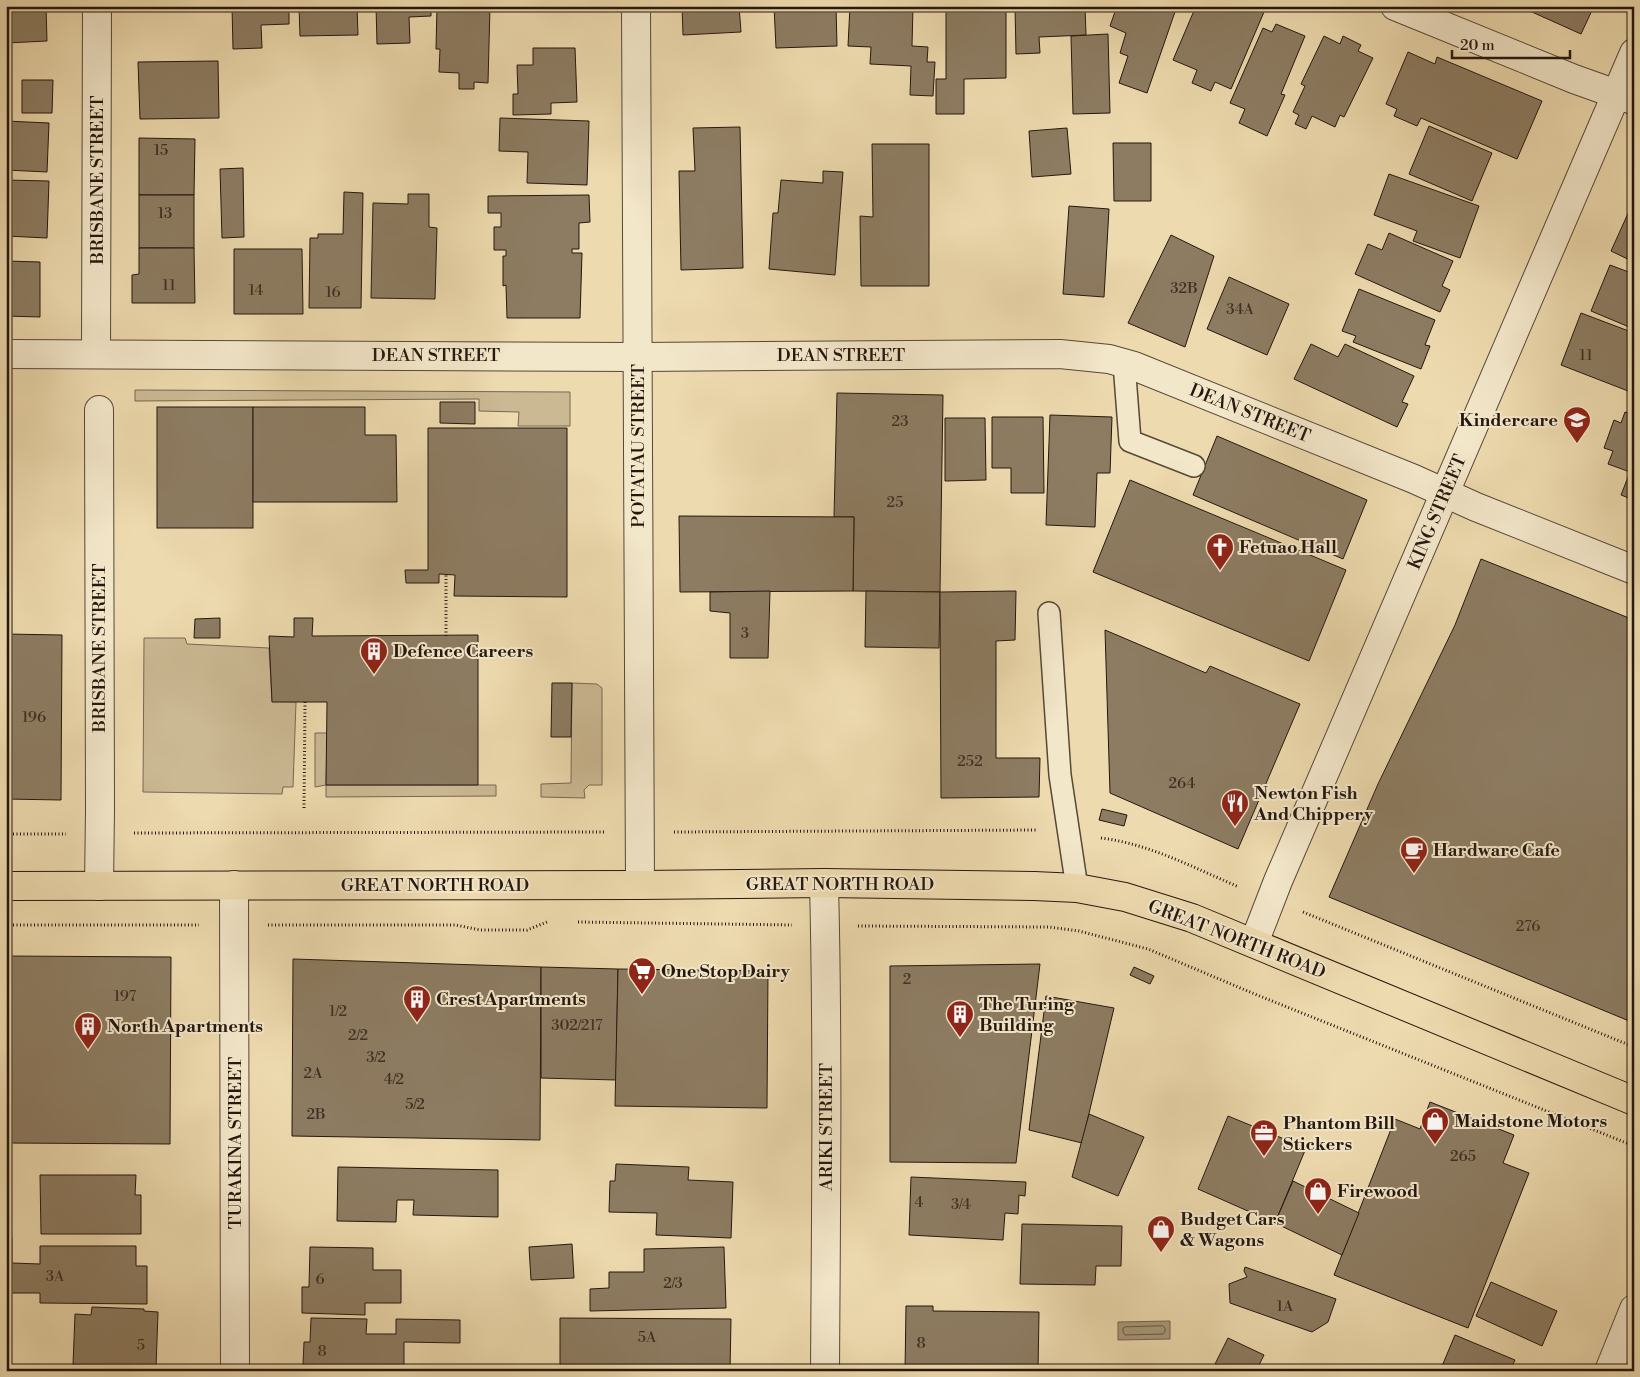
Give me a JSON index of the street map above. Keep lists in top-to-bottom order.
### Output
{
  "streets": {
    "main road": ["GREAT NORTH ROAD"],
    "street": [
      "BRISBANE STREET",
      "DEAN STREET",
      "POTATAU STREET",
      "KING STREET",
      "ARIKI STREET",
      "TURAKINA STREET"
    ]
  },
  "crossings": [
    ["BRISBANE STREET", "DEAN STREET"],
    ["BRISBANE STREET", "GREAT NORTH ROAD"],
    ["DEAN STREET", "POTATAU STREET"],
    ["DEAN STREET", "KING STREET"],
    ["POTATAU STREET", "GREAT NORTH ROAD"],
    ["KING STREET", "GREAT NORTH ROAD"],
    ["GREAT NORTH ROAD", "ARIKI STREET"],
    ["GREAT NORTH ROAD", "TURAKINA STREET"]
  ],
  "places": {
    "school or university": ["Kindercare"],
    "church": ["Fetuao Hall"],
    "building": [
      "Defence Careers",
      "Crest Apartments",
      "The Turing Building",
      "North Apartments"
    ],
    "restaurant": ["Newton Fish And Chippery"],
    "cafe": ["Hardware Cafe"],
    "supermarket": ["One Stop Dairy"],
    "shop": ["Maidstone Motors", "Firewood", "Budget Cars & Wagons"],
    "office": ["Phantom Bill Stickers"]
  },
  "house_numbers": [
    "15",
    "13",
    "11",
    "32B",
    "14",
    "16",
    "34A",
    "11",
    "23",
    "25",
    "3",
    "196",
    "252",
    "264",
    "276",
    "2",
    "197",
    "1/2",
    "302/217",
    "2/2",
    "3/2",
    "2A",
    "4/2",
    "5/2",
    "2B",
    "265",
    "4",
    "3/4",
    "3A",
    "6",
    "2/3",
    "1A",
    "5A",
    "8",
    "5",
    "8"
  ],
  "scale_bar": "20 m"
}
